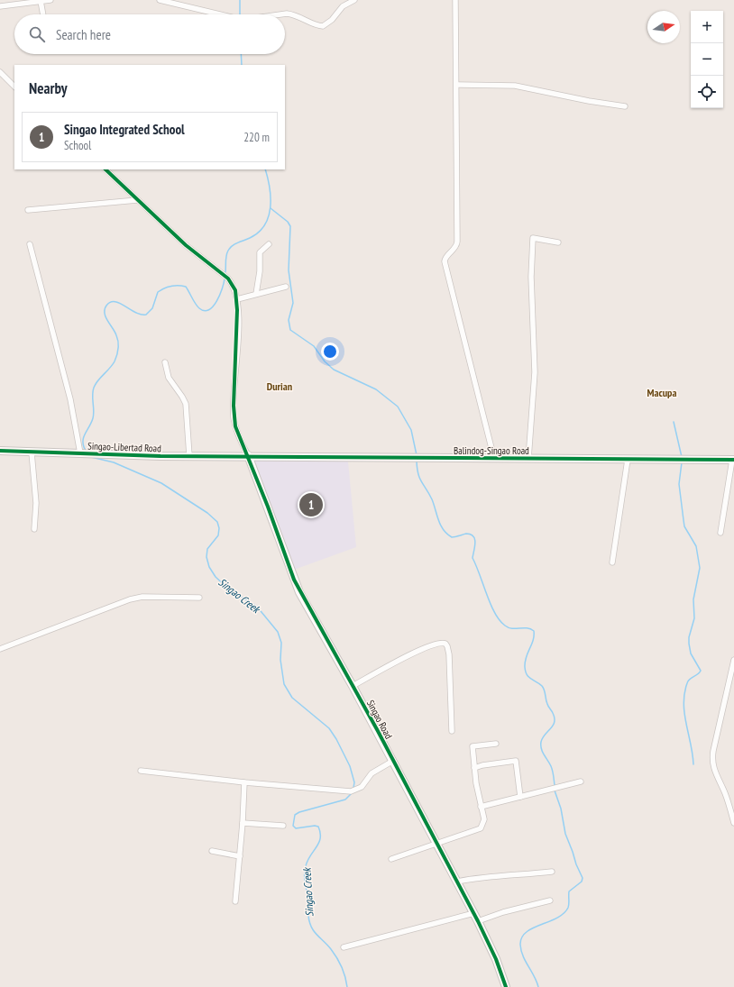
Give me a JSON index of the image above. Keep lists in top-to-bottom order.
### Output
{
  "streets": {
    "street": ["Singao-Libertad Road", "Balindog-Singao Road", "Singao Road"]
  },
  "crossings": [
    ["Singao-Libertad Road", "Balindog-Singao Road"],
    ["Singao-Libertad Road", "Singao Road"],
    ["Balindog-Singao Road", "Singao Road"]
  ],
  "districts": ["Durian", "Macupa"],
  "water": ["Singao Creek"],
  "north": "right",
  "page": {
    "map_buttons": ["+", "−"],
    "search": "Search here",
    "heading": "Nearby",
    "list": [
      {
        "mark": "1",
        "name": "Singao Integrated School",
        "note": "School",
        "value": "220 m"
      }
    ],
    "pins": "1"
  }
}
